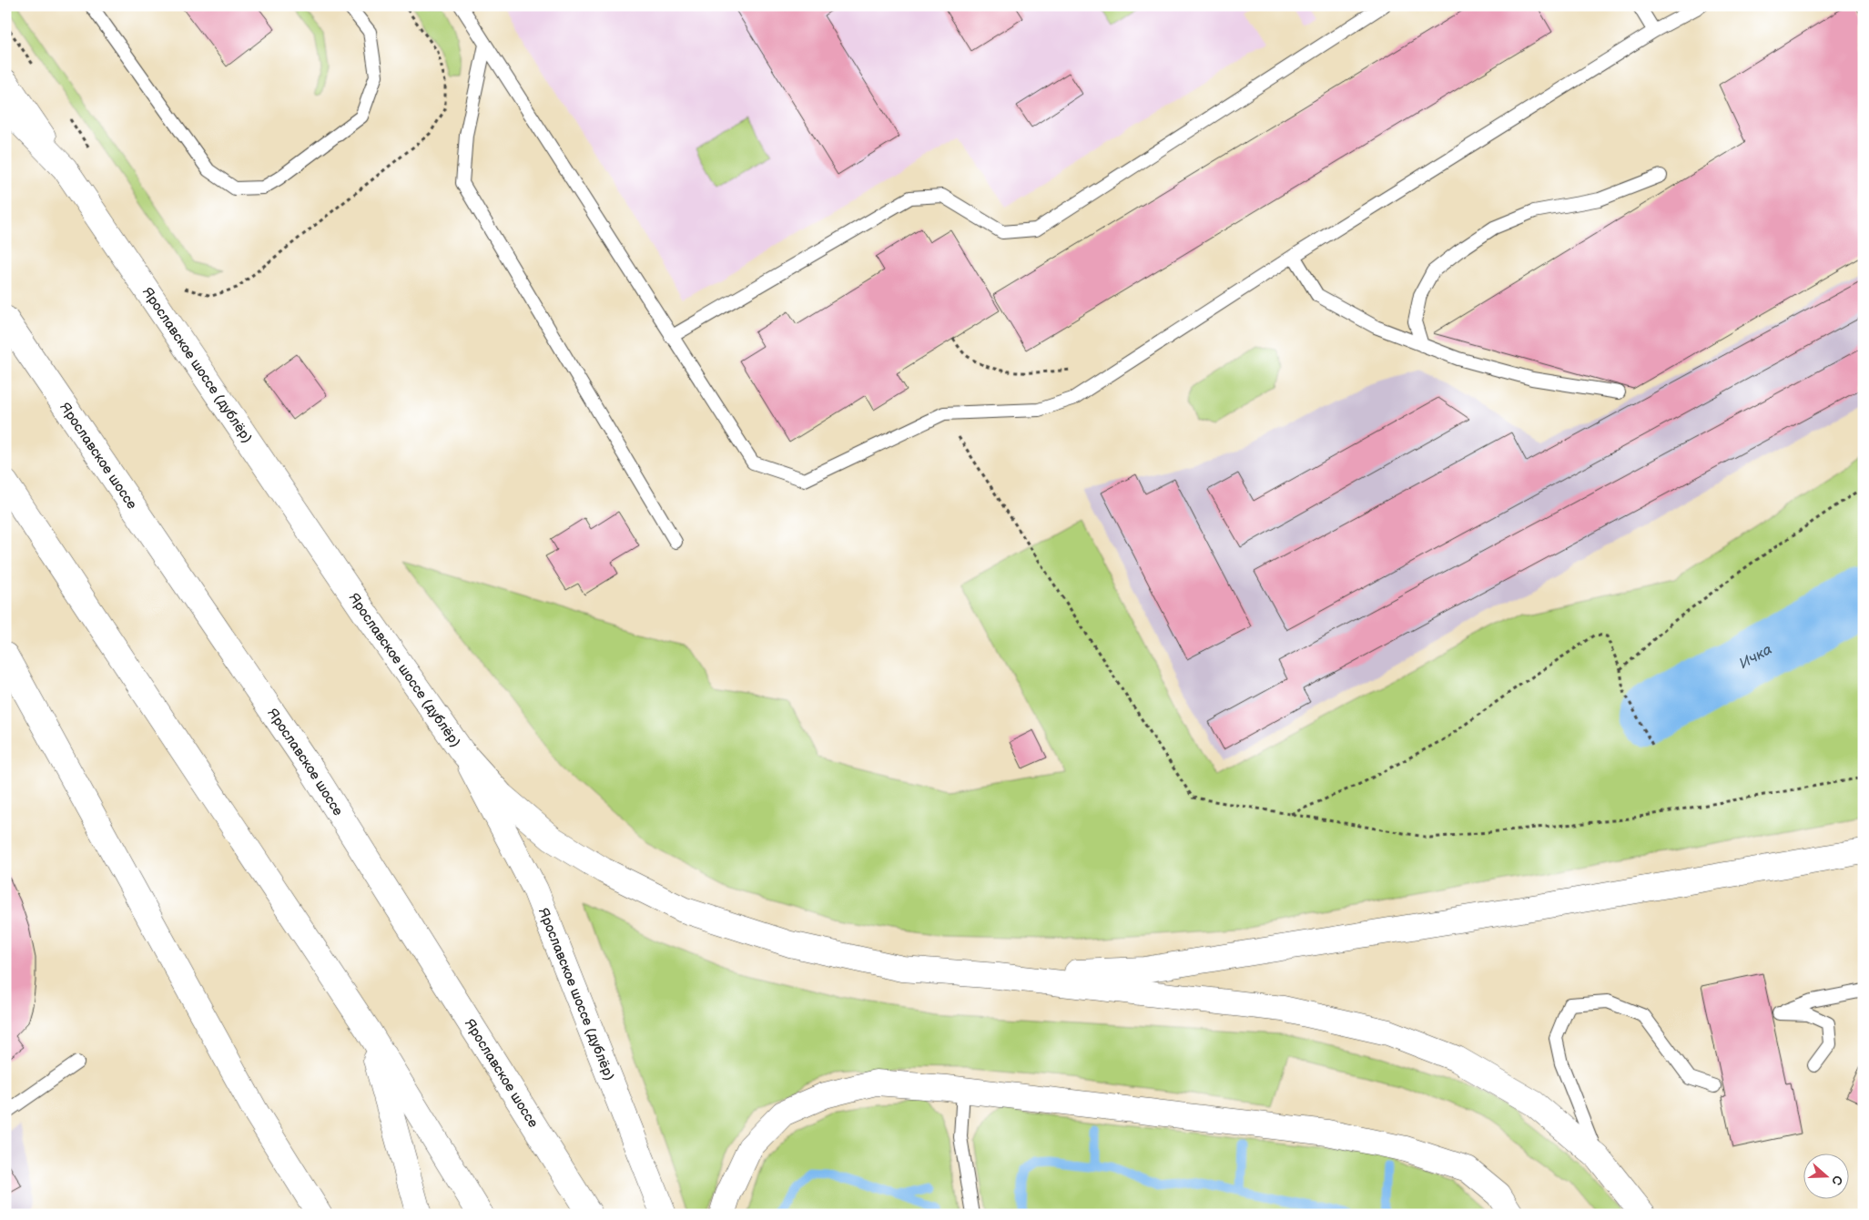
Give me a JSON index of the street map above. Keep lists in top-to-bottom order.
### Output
{
  "streets": {
    "main road": ["Ярославское шоссе (дублёр)", "Ярославское шоссе"]
  },
  "water": ["Ичка"],
  "north": "right"
}
